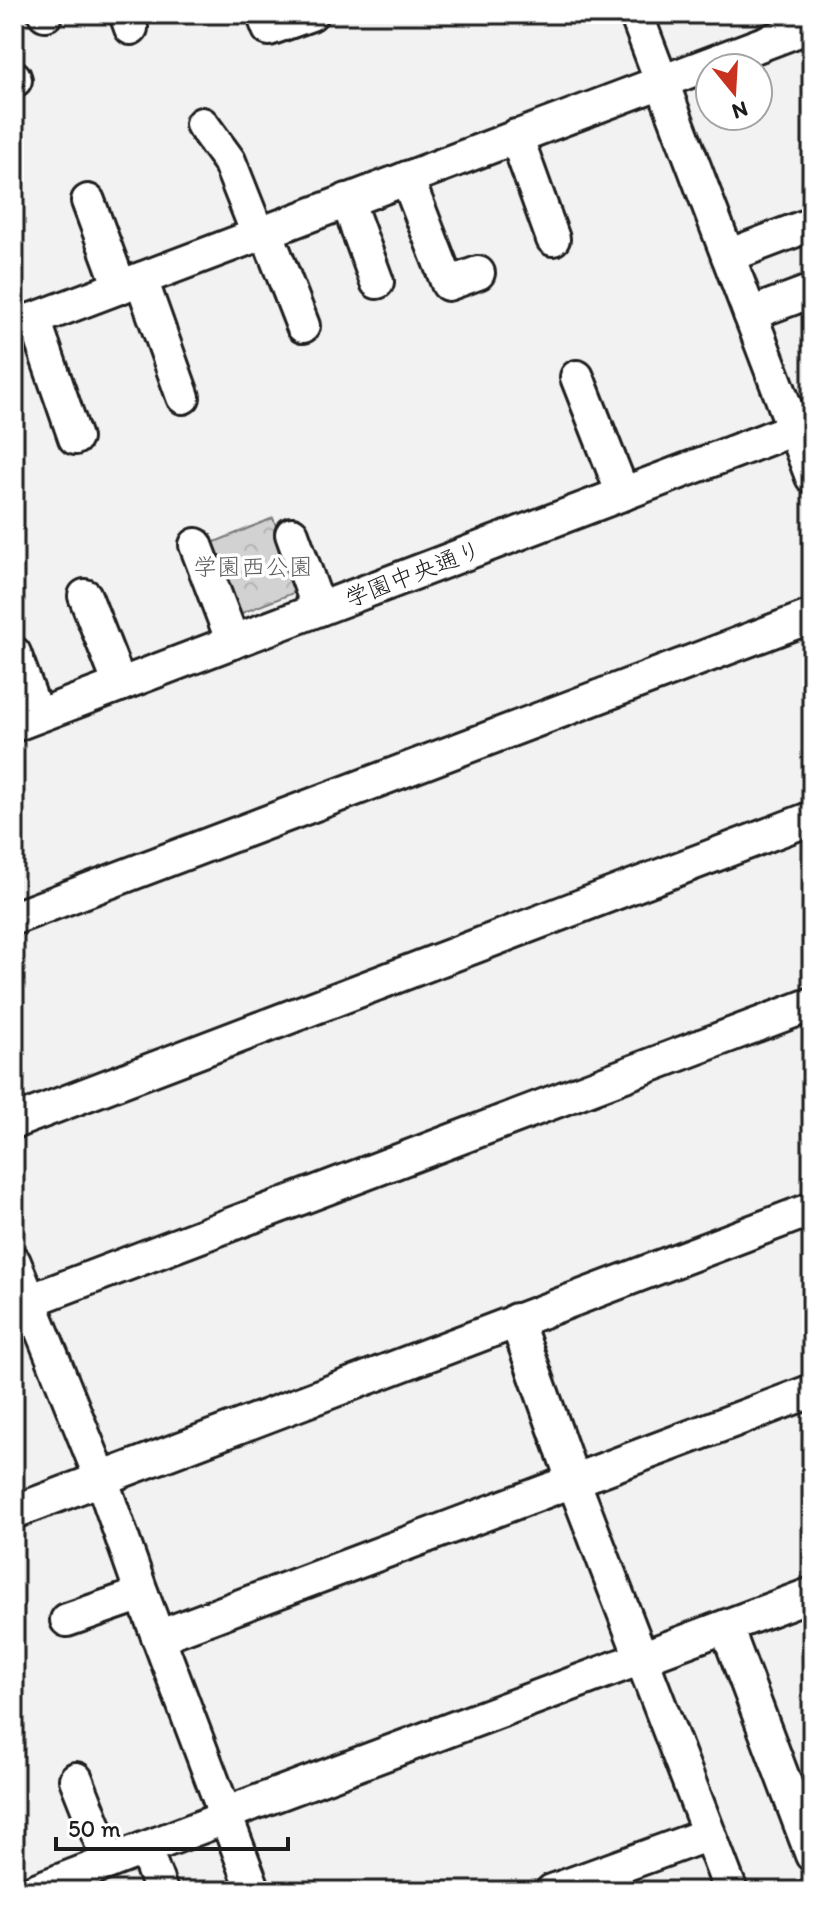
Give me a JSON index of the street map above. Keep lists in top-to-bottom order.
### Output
{
  "streets": {
    "street": ["学園中央通り"]
  },
  "parks": ["学園西公園"],
  "scale_bar": "50 m",
  "north": "bottom"
}
